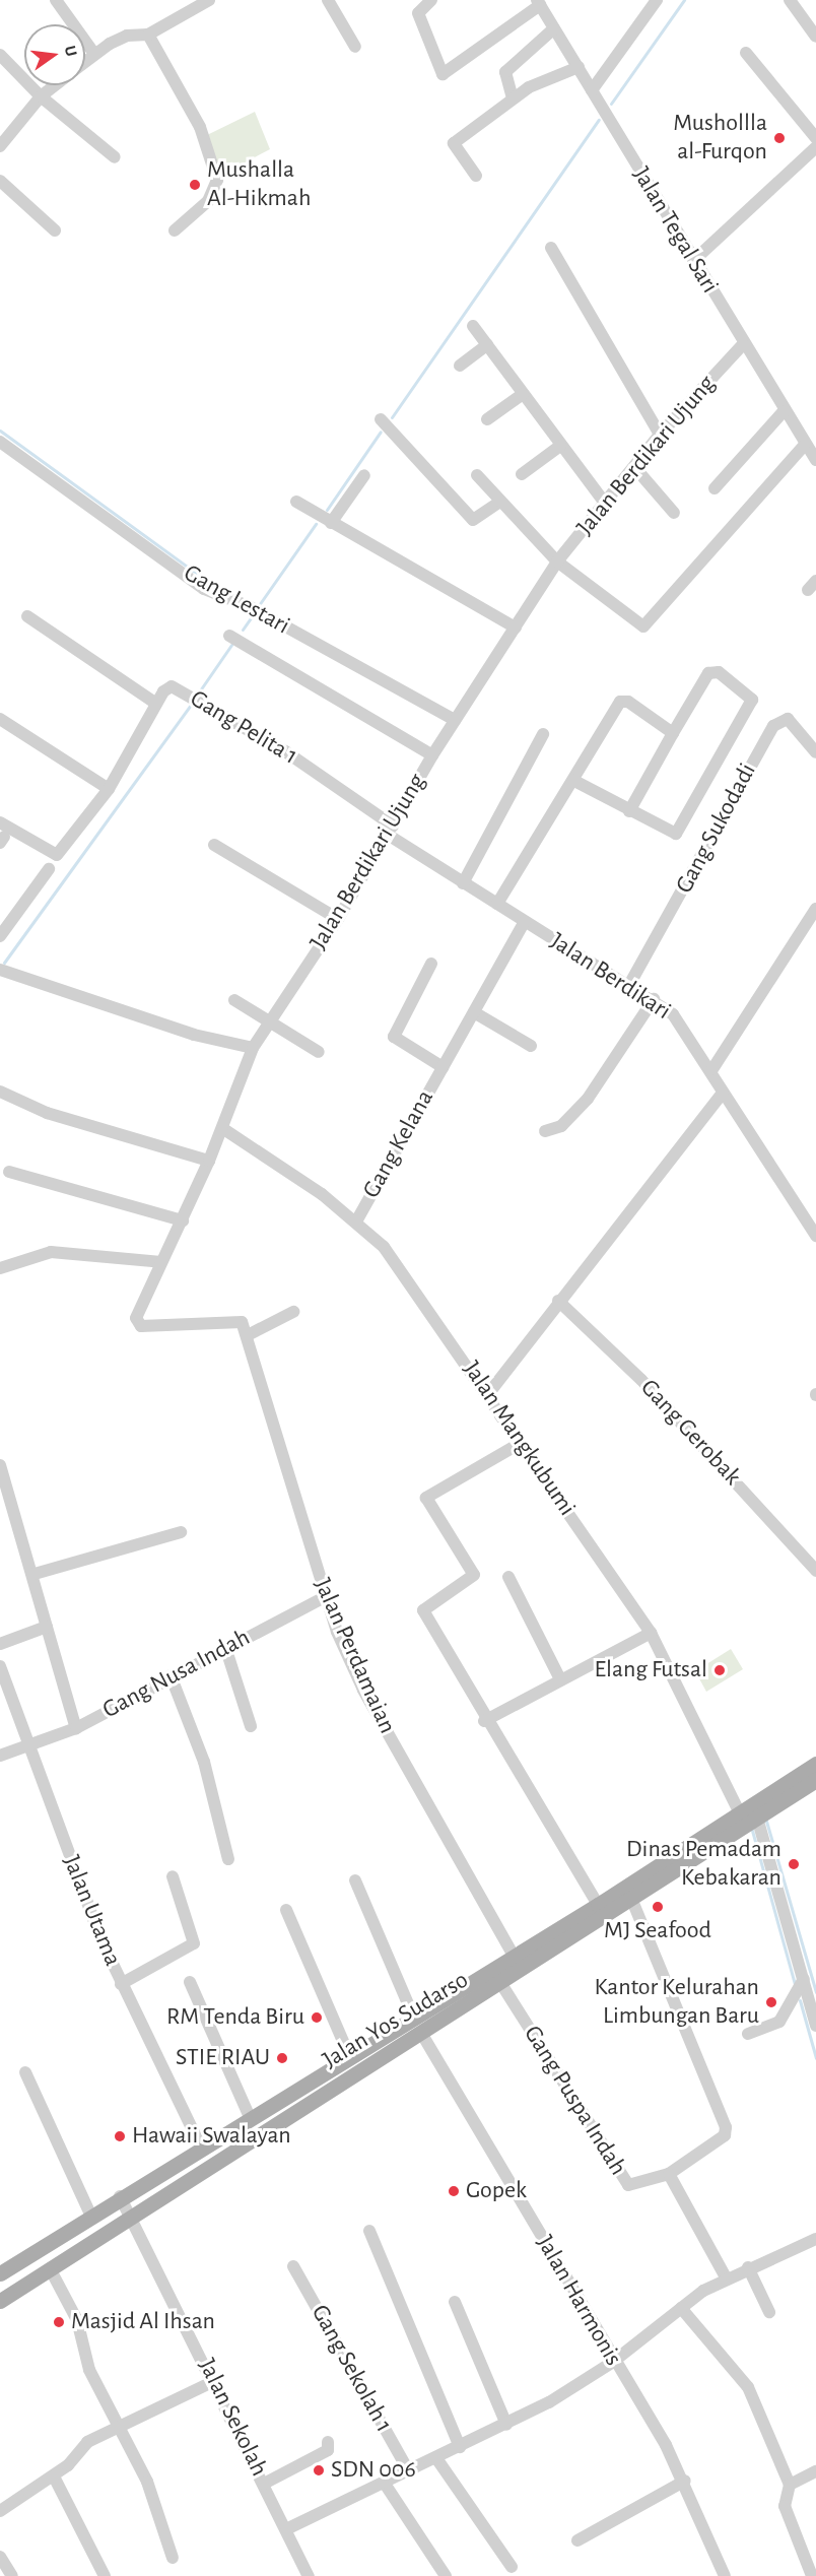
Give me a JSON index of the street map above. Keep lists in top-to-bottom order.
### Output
{
  "streets": {
    "main road": ["Jalan Yos Sudarso"],
    "street": [
      "Jalan Tegal Sari",
      "Jalan Berdikari Ujung",
      "Gang Lestari",
      "Gang Pelita 1",
      "Gang Sukodadi",
      "Jalan Berdikari",
      "Gang Kelana",
      "Gang Gerobak",
      "Jalan Mangkubumi",
      "Jalan Perdamaian",
      "Gang Nusa Indah",
      "Jalan Utama",
      "Gang Puspa Indah",
      "Jalan Harmonis",
      "Gang Sekolah 1",
      "Jalan Sekolah"
    ]
  },
  "crossings": [
    ["Jalan Tegal Sari", "Jalan Berdikari Ujung"],
    ["Jalan Berdikari Ujung", "Gang Lestari"],
    ["Jalan Berdikari Ujung", "Gang Pelita 1"],
    ["Jalan Berdikari Ujung", "Jalan Berdikari"],
    ["Jalan Berdikari Ujung", "Jalan Mangkubumi"],
    ["Jalan Berdikari Ujung", "Jalan Perdamaian"],
    ["Gang Pelita 1", "Jalan Berdikari"],
    ["Gang Sukodadi", "Jalan Berdikari"],
    ["Jalan Berdikari", "Gang Kelana"],
    ["Gang Kelana", "Jalan Mangkubumi"],
    ["Jalan Mangkubumi", "Jalan Yos Sudarso"],
    ["Jalan Perdamaian", "Gang Nusa Indah"],
    ["Jalan Perdamaian", "Jalan Yos Sudarso"],
    ["Gang Nusa Indah", "Jalan Utama"],
    ["Jalan Utama", "Jalan Yos Sudarso"],
    ["Jalan Yos Sudarso", "Gang Puspa Indah"],
    ["Jalan Yos Sudarso", "Jalan Harmonis"],
    ["Jalan Yos Sudarso", "Jalan Sekolah"]
  ],
  "places": [
    "Mushollla al-Furqon",
    "Mushalla Al-Hikmah",
    "Elang Futsal",
    "Dinas Pemadam Kebakaran",
    "MJ Seafood",
    "Kantor Kelurahan Limbungan Baru",
    "RM Tenda Biru",
    "STIE RIAU",
    "Hawaii Swalayan",
    "Gopek",
    "Masjid Al Ihsan",
    "SDN 006"
  ],
  "north": "right"
}
